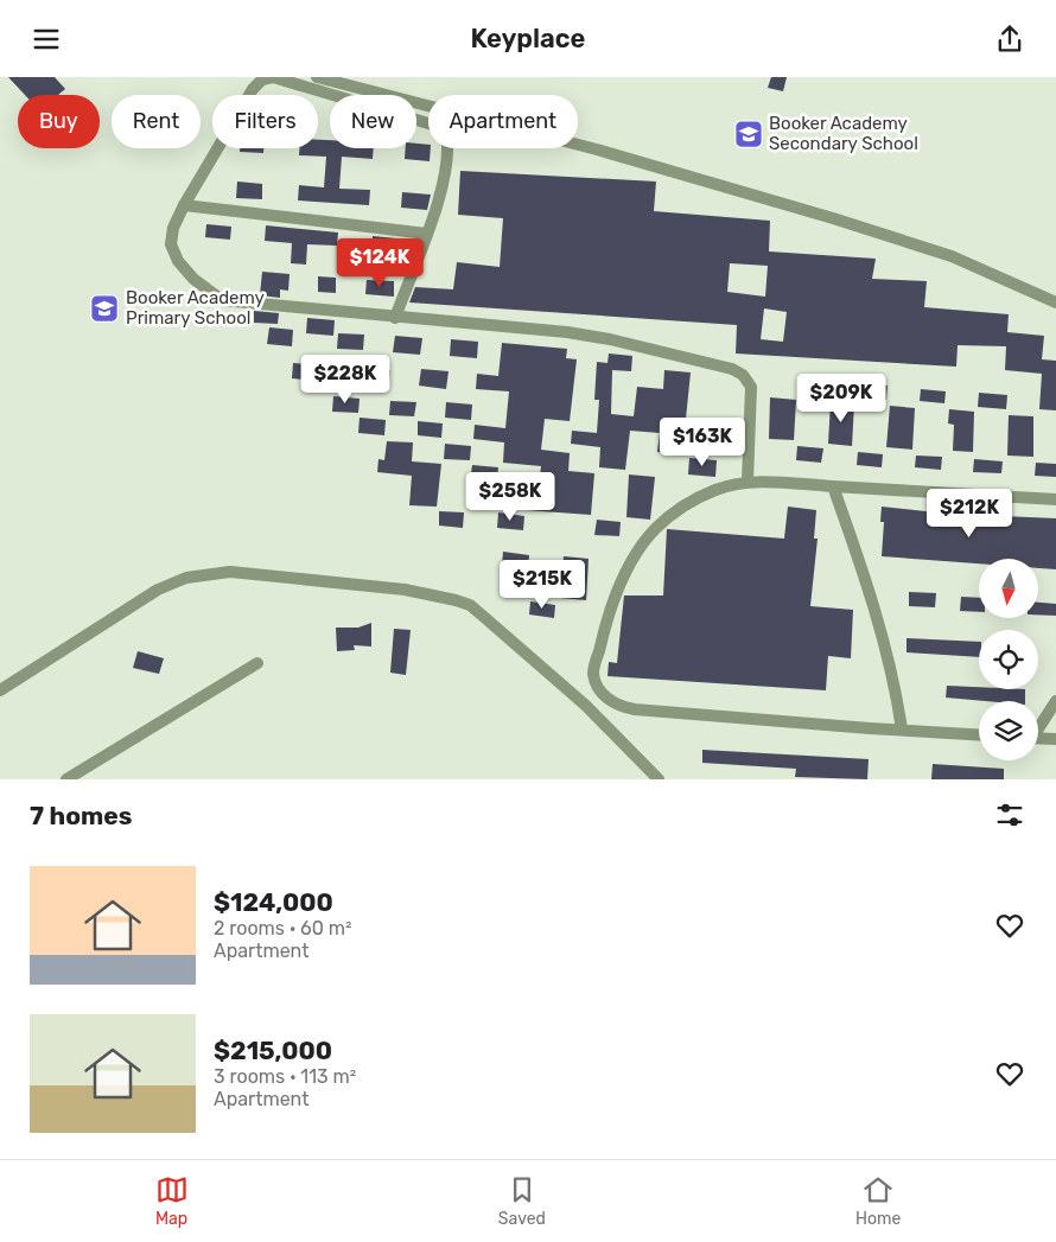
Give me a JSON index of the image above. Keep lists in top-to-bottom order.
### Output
{
  "places": {
    "school or university": ["Booker Academy Secondary School", "Booker Academy Primary School"]
  },
  "north": "bottom",
  "page": {
    "header": "Keyplace",
    "chip": [
      "Buy",
      "Rent",
      "Filters",
      "New",
      "Apartment"
    ],
    "price": [
      "$124K",
      "$228K",
      "$209K",
      "$163K",
      "$258K",
      "$212K",
      "$215K"
    ],
    "heading": "7 homes",
    "list": [
      {
        "name": "$124,000",
        "note": "2 rooms · 60 m² · Apartment"
      },
      {
        "name": "$215,000",
        "note": "3 rooms · 113 m² · Apartment"
      }
    ],
    "tabs": ["Map", "Saved", "Home"]
  }
}
